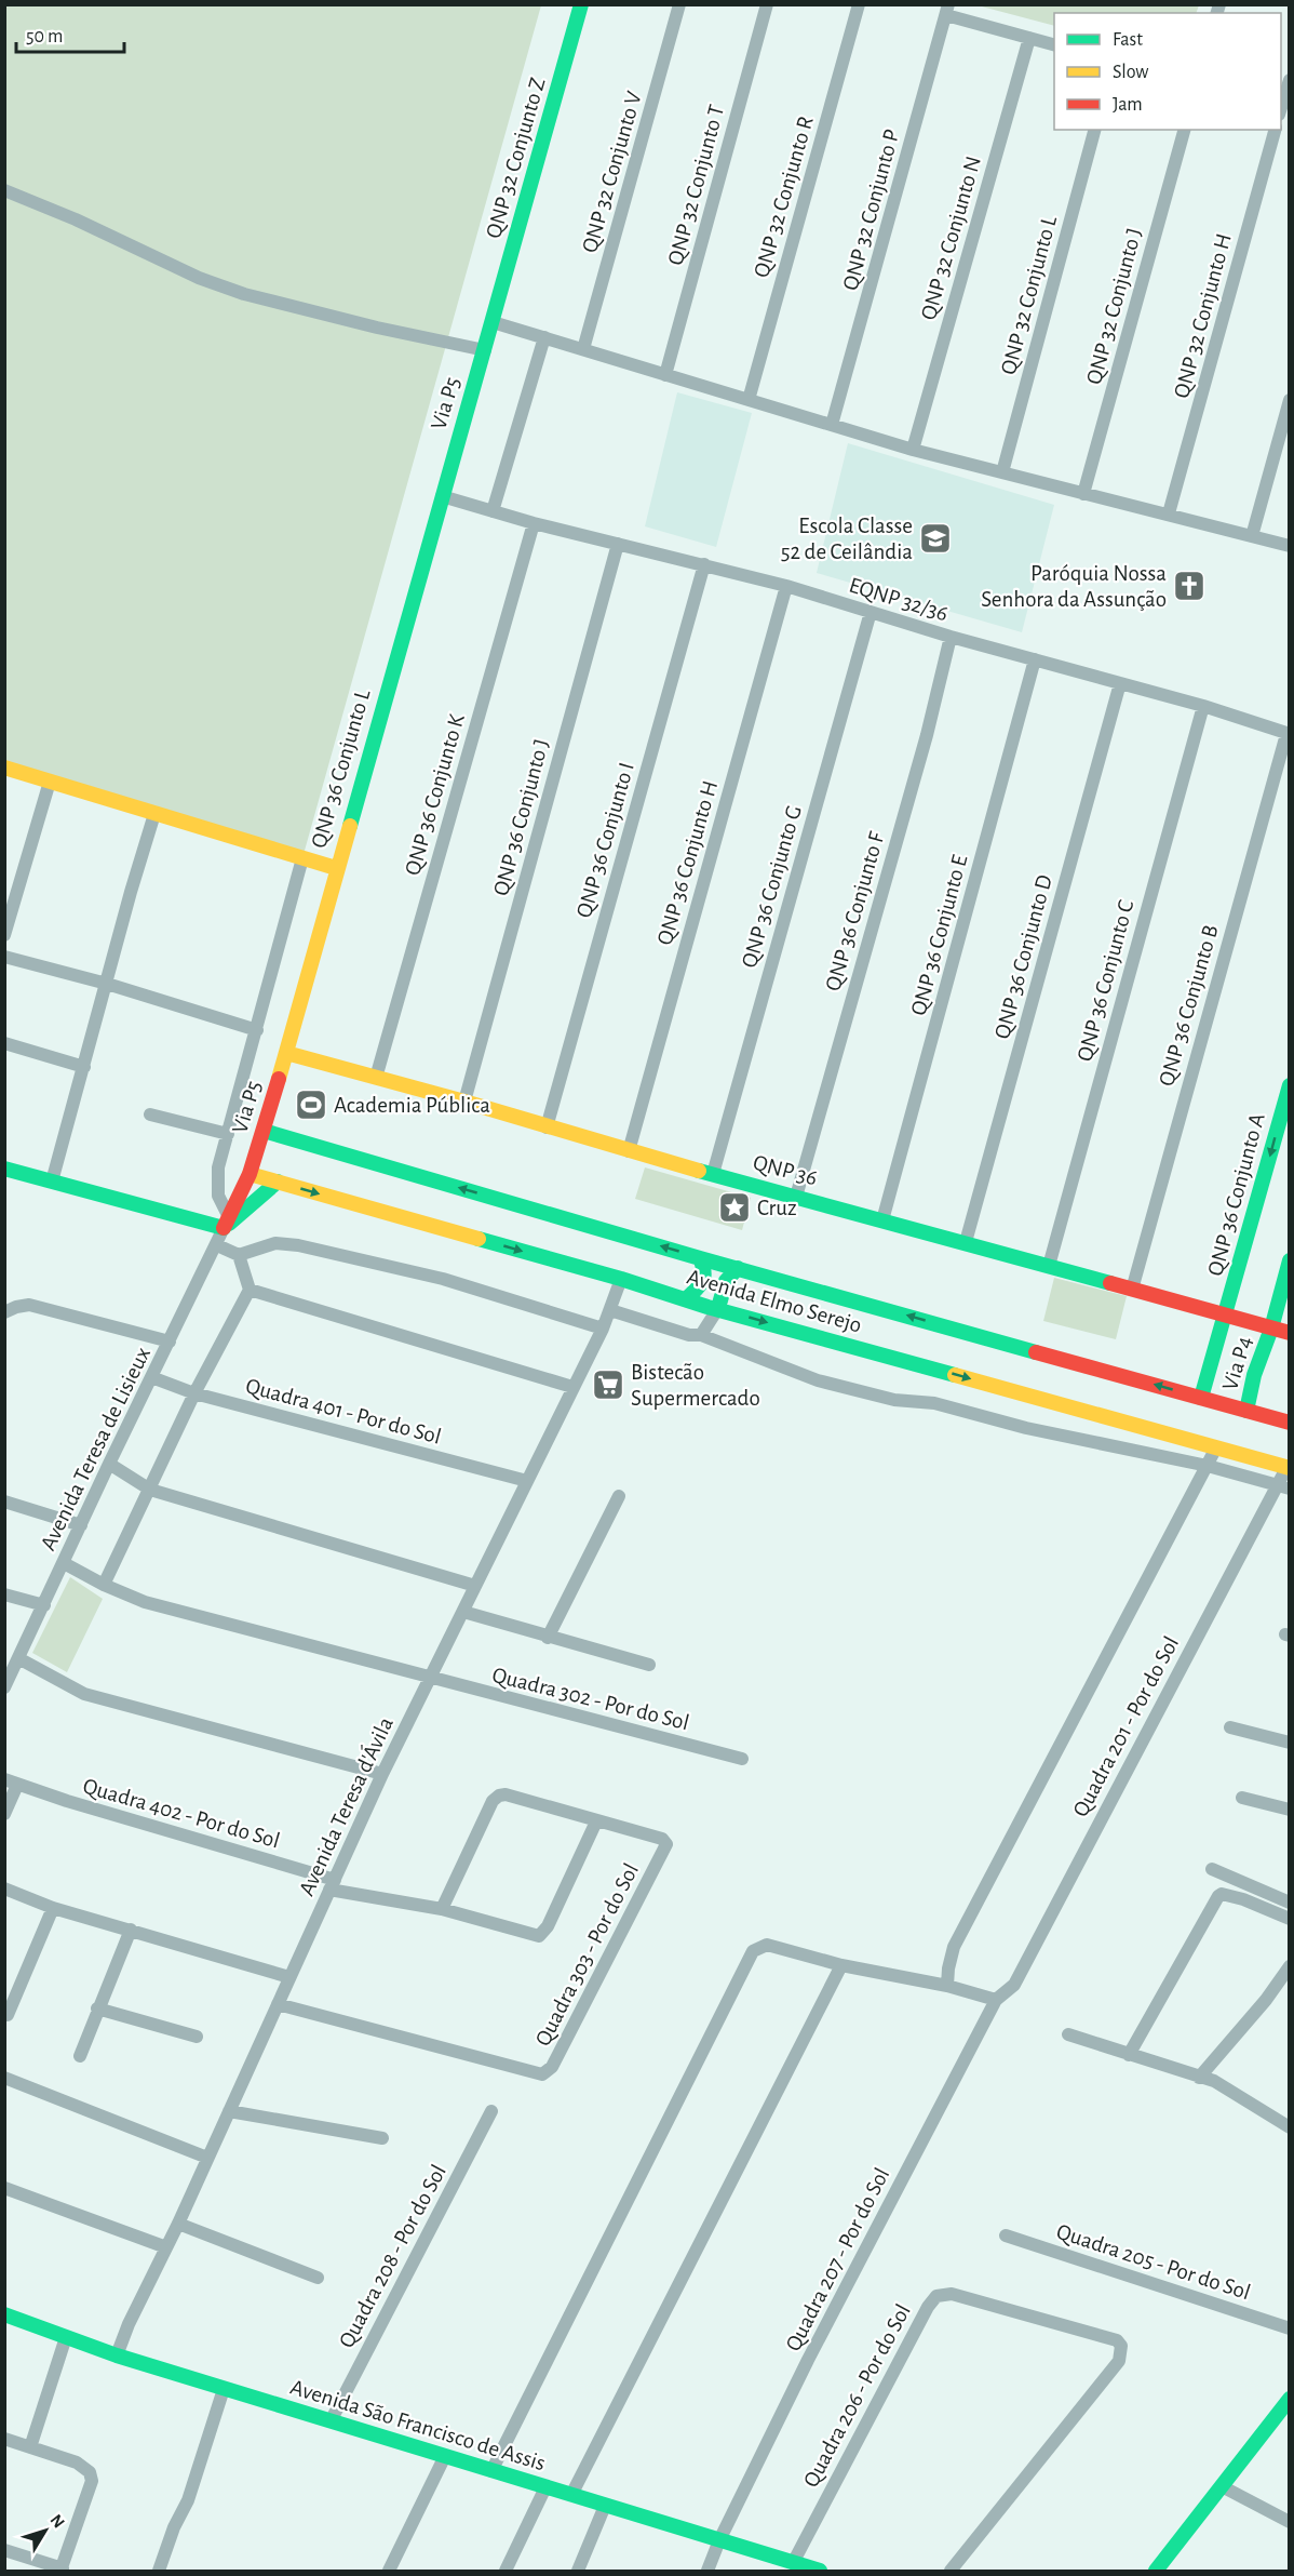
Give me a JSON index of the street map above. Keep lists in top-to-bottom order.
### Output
{
  "streets": {
    "street": [
      "QNP 32 Conjunto Z",
      "QNP 32 Conjunto V",
      "QNP 32 Conjunto T",
      "QNP 32 Conjunto R",
      "QNP 32 Conjunto P",
      "QNP 32 Conjunto N",
      "QNP 32 Conjunto L",
      "QNP 32 Conjunto J",
      "QNP 32 Conjunto H",
      "Via P5",
      "EQNP 32/36",
      "QNP 36 Conjunto L",
      "QNP 36 Conjunto K",
      "QNP 36 Conjunto J",
      "QNP 36 Conjunto I",
      "QNP 36 Conjunto H",
      "QNP 36 Conjunto G",
      "QNP 36 Conjunto F",
      "QNP 36 Conjunto E",
      "QNP 36 Conjunto D",
      "QNP 36 Conjunto C",
      "QNP 36 Conjunto B",
      "QNP 36",
      "QNP 36 Conjunto A",
      "Avenida Elmo Serejo",
      "Via P4",
      "Quadra 401 - Por do Sol",
      "Avenida Teresa de Lisieux",
      "Quadra 302 - Por do Sol",
      "Quadra 201 - Por do Sol",
      "Avenida Teresa d'Ávila",
      "Quadra 402 - Por do Sol",
      "Quadra 303 - Por do Sol",
      "Quadra 208 - Por do Sol",
      "Quadra 207 - Por do Sol",
      "Quadra 205 - Por do Sol",
      "Quadra 206 - Por do Sol",
      "Avenida São Francisco de Assis"
    ]
  },
  "crossings": [
    ["QNP 32 Conjunto Z", "Via P5"],
    ["Via P5", "EQNP 32/36"],
    ["Via P5", "QNP 36 Conjunto L"],
    ["Via P5", "QNP 36"],
    ["Via P5", "Avenida Elmo Serejo"],
    ["Via P5", "Avenida Teresa de Lisieux"],
    ["EQNP 32/36", "QNP 36 Conjunto L"],
    ["EQNP 32/36", "QNP 36 Conjunto K"],
    ["EQNP 32/36", "QNP 36 Conjunto J"],
    ["EQNP 32/36", "QNP 36 Conjunto I"],
    ["EQNP 32/36", "QNP 36 Conjunto H"],
    ["EQNP 32/36", "QNP 36 Conjunto G"],
    ["EQNP 32/36", "QNP 36 Conjunto F"],
    ["EQNP 32/36", "QNP 36 Conjunto E"],
    ["EQNP 32/36", "QNP 36 Conjunto D"],
    ["EQNP 32/36", "QNP 36 Conjunto C"],
    ["EQNP 32/36", "QNP 36 Conjunto B"],
    ["QNP 36 Conjunto L", "QNP 36"],
    ["QNP 36 Conjunto K", "QNP 36"],
    ["QNP 36 Conjunto J", "QNP 36"],
    ["QNP 36 Conjunto I", "QNP 36"],
    ["QNP 36 Conjunto H", "QNP 36"],
    ["QNP 36 Conjunto G", "QNP 36"],
    ["QNP 36 Conjunto F", "QNP 36"],
    ["QNP 36 Conjunto E", "QNP 36"],
    ["QNP 36 Conjunto D", "QNP 36"],
    ["QNP 36 Conjunto C", "QNP 36"],
    ["QNP 36 Conjunto B", "QNP 36"],
    ["QNP 36", "QNP 36 Conjunto A"],
    ["QNP 36", "Via P4"],
    ["QNP 36 Conjunto A", "Via P4"],
    ["Avenida Elmo Serejo", "Via P4"],
    ["Avenida Elmo Serejo", "Quadra 201 - Por do Sol"],
    ["Avenida Elmo Serejo", "Avenida Teresa d'Ávila"],
    ["Quadra 401 - Por do Sol", "Avenida Teresa de Lisieux"],
    ["Quadra 401 - Por do Sol", "Avenida Teresa d'Ávila"],
    ["Quadra 302 - Por do Sol", "Avenida Teresa d'Ávila"],
    ["Quadra 201 - Por do Sol", "Quadra 207 - Por do Sol"],
    ["Avenida Teresa d'Ávila", "Quadra 402 - Por do Sol"],
    ["Avenida Teresa d'Ávila", "Quadra 303 - Por do Sol"],
    ["Avenida Teresa d'Ávila", "Avenida São Francisco de Assis"],
    ["Quadra 402 - Por do Sol", "Quadra 303 - Por do Sol"],
    ["Quadra 208 - Por do Sol", "Avenida São Francisco de Assis"],
    ["Quadra 207 - Por do Sol", "Avenida São Francisco de Assis"],
    ["Quadra 206 - Por do Sol", "Avenida São Francisco de Assis"]
  ],
  "one_way": ["QNP 36 Conjunto A"],
  "places": {
    "school or university": ["Escola Classe 52 de Ceilândia"],
    "church": ["Paróquia Nossa Senhora da Assunção"],
    "sports": ["Academia Pública"],
    "place": ["Cruz"],
    "supermarket": ["Bistecão Supermercado"]
  },
  "legend": ["Fast", "Slow", "Jam"],
  "scale_bar": "50 m",
  "north": "top right"
}
